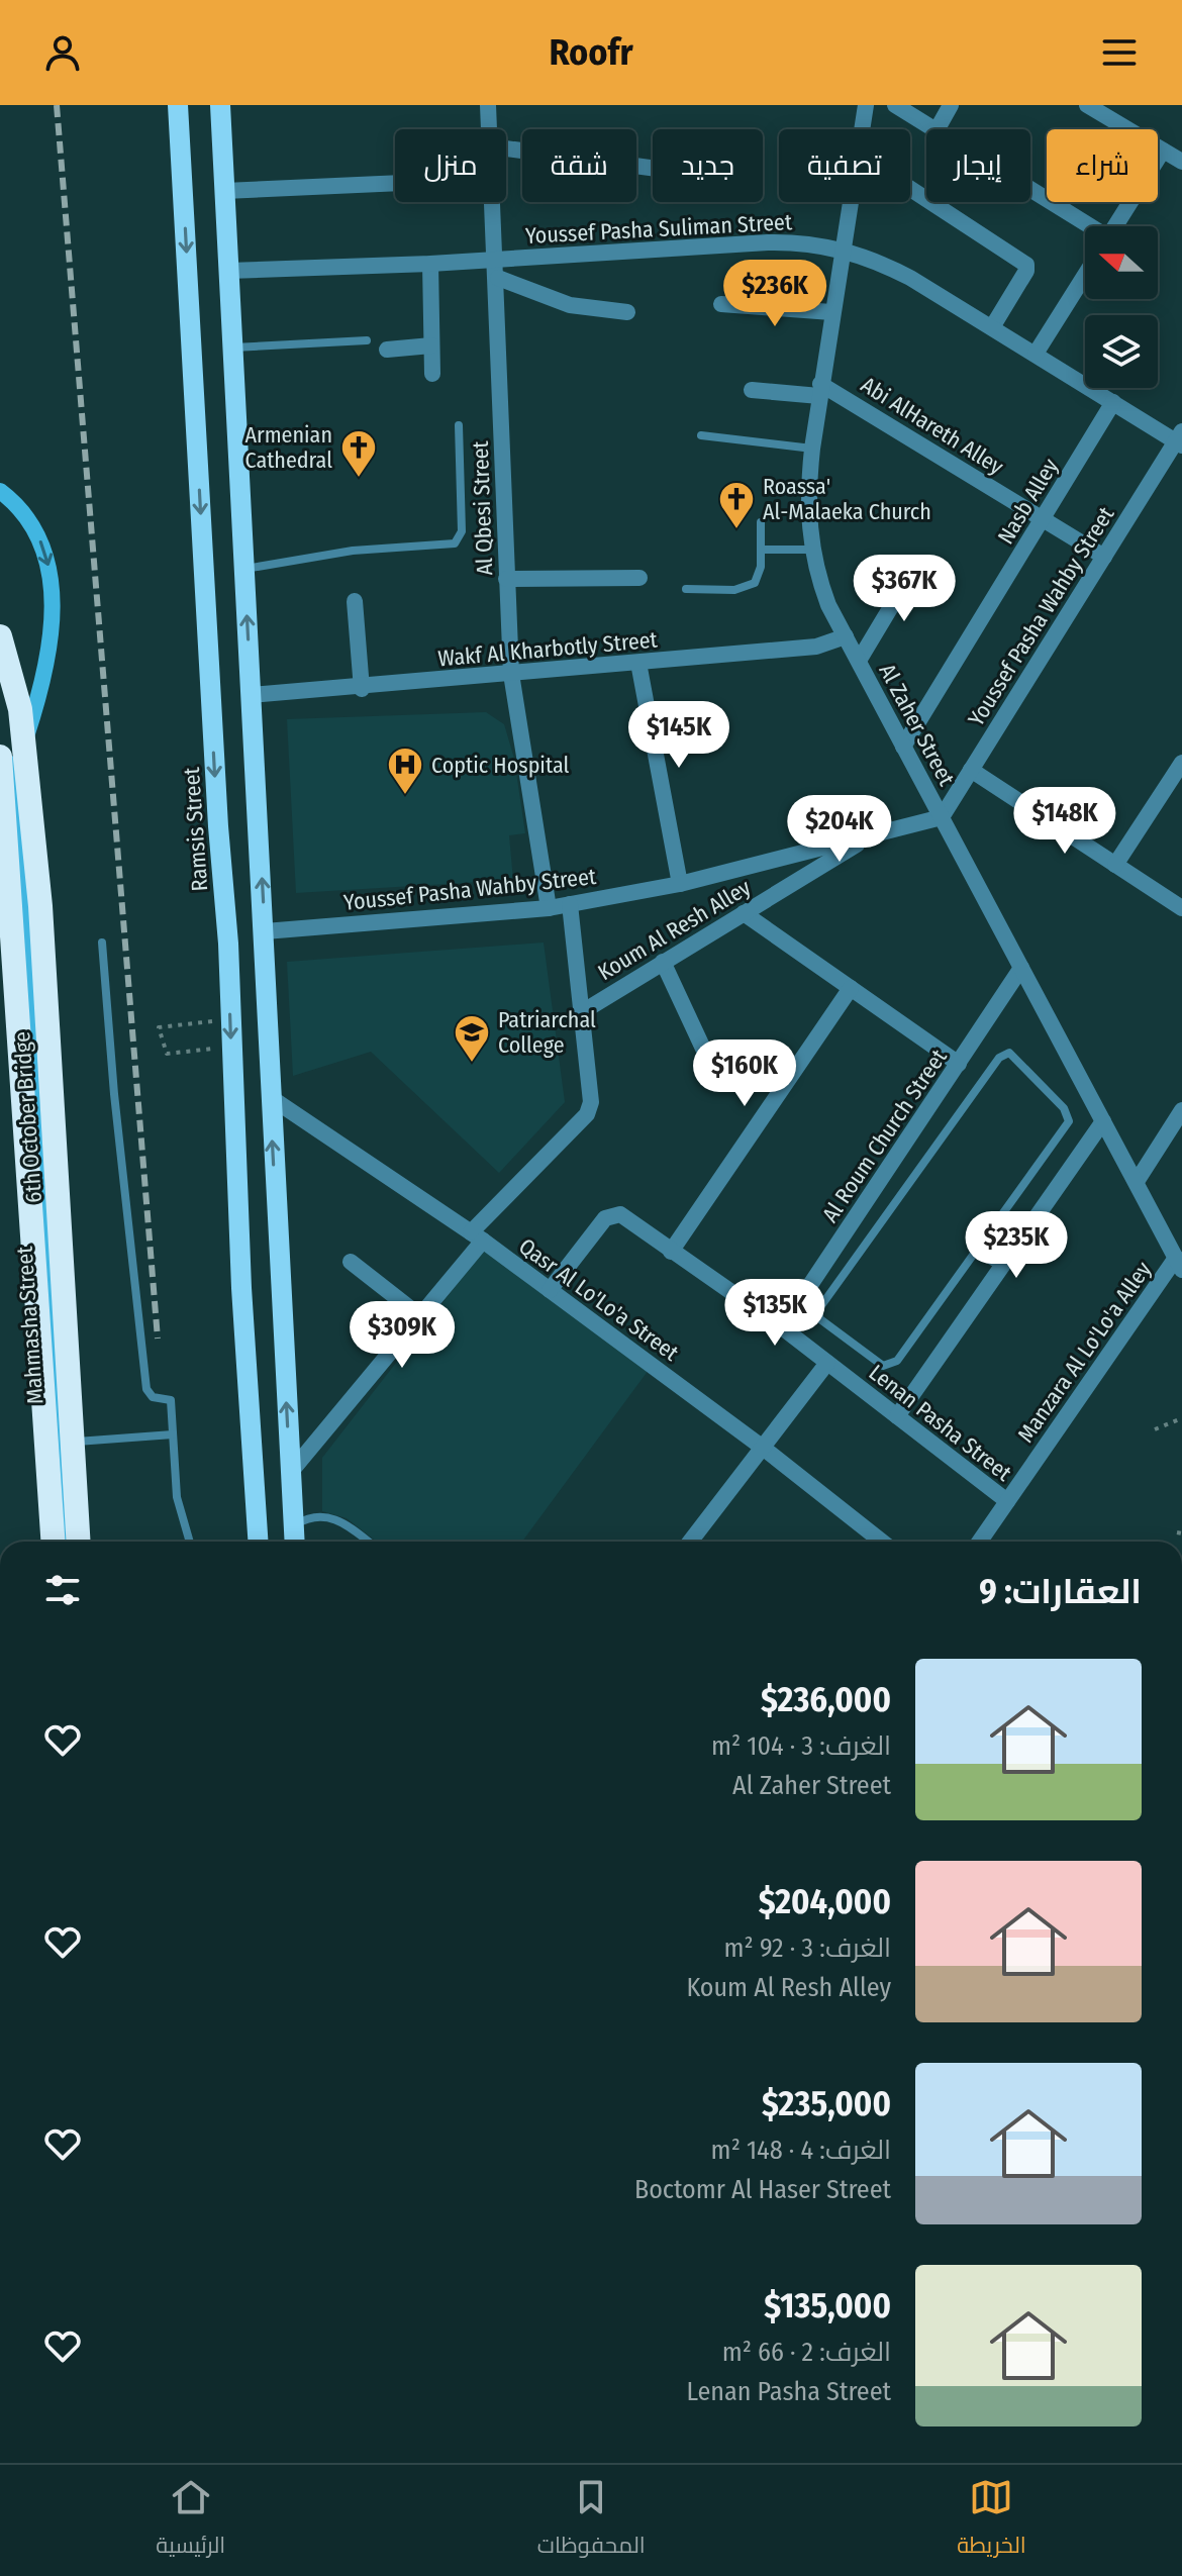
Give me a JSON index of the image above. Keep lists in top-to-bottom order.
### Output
{
  "streets": {
    "highway": ["6th October Bridge"],
    "main road": ["Ramsis Street", "Mahmasha Street"],
    "street": [
      "Youssef Pasha Suliman Street",
      "Abi AlHareth Alley",
      "Nasb Alley",
      "Al Qbesi Street",
      "Youssef Pasha Wahby Street",
      "Wakf Al Kharbotly Street",
      "Al Zaher Street",
      "Koum Al Resh Alley",
      "Al Roum Church Street",
      "Qasr Al Lo'Lo'a Street",
      "Manzara Al Lo'Lo'a Alley",
      "Lenan Pasha Street"
    ]
  },
  "crossings": [
    ["Youssef Pasha Suliman Street", "Nasb Alley"],
    ["Youssef Pasha Suliman Street", "Al Qbesi Street"],
    ["Youssef Pasha Suliman Street", "Youssef Pasha Wahby Street"],
    ["Youssef Pasha Suliman Street", "Al Zaher Street"],
    ["Abi AlHareth Alley", "Nasb Alley"],
    ["Abi AlHareth Alley", "Youssef Pasha Wahby Street"],
    ["Abi AlHareth Alley", "Al Zaher Street"],
    ["Nasb Alley", "Al Zaher Street"],
    ["Al Qbesi Street", "Youssef Pasha Wahby Street"],
    ["Al Qbesi Street", "Wakf Al Kharbotly Street"],
    ["Youssef Pasha Wahby Street", "Al Zaher Street"],
    ["Youssef Pasha Wahby Street", "Koum Al Resh Alley"],
    ["Wakf Al Kharbotly Street", "Al Zaher Street"],
    ["Al Zaher Street", "Al Roum Church Street"],
    ["Al Zaher Street", "Manzara Al Lo'Lo'a Alley"],
    ["Al Roum Church Street", "Lenan Pasha Street"],
    ["Qasr Al Lo'Lo'a Street", "Lenan Pasha Street"],
    ["Manzara Al Lo'Lo'a Alley", "Lenan Pasha Street"]
  ],
  "one_way": ["Mahmasha Street"],
  "places": {
    "church": ["Armenian Cathedral", "Roassa' Al-Malaeka Church"],
    "hospital": ["Coptic Hospital"],
    "school or university": ["Patriarchal College"]
  },
  "north": "left",
  "page": {
    "header": "Roofr",
    "chip": [
      "شراء",
      "إيجار",
      "تصفية",
      "جديد",
      "شقة",
      "منزل"
    ],
    "price": [
      "$236K",
      "$367K",
      "$145K",
      "$148K",
      "$204K",
      "$160K",
      "$235K",
      "$135K",
      "$309K"
    ],
    "heading": "العقارات: 9",
    "list": [
      {
        "name": "$236,000",
        "note": "الغرف: 3 · 104 m² · Al Zaher Street"
      },
      {
        "name": "$204,000",
        "note": "الغرف: 3 · 92 m² · Koum Al Resh Alley"
      },
      {
        "name": "$235,000",
        "note": "الغرف: 4 · 148 m² · Boctomr Al Haser Street"
      },
      {
        "name": "$135,000",
        "note": "الغرف: 2 · 66 m² · Lenan Pasha Street"
      }
    ],
    "tabs": ["الخريطة", "المحفوظات", "الرئيسية"]
  }
}
